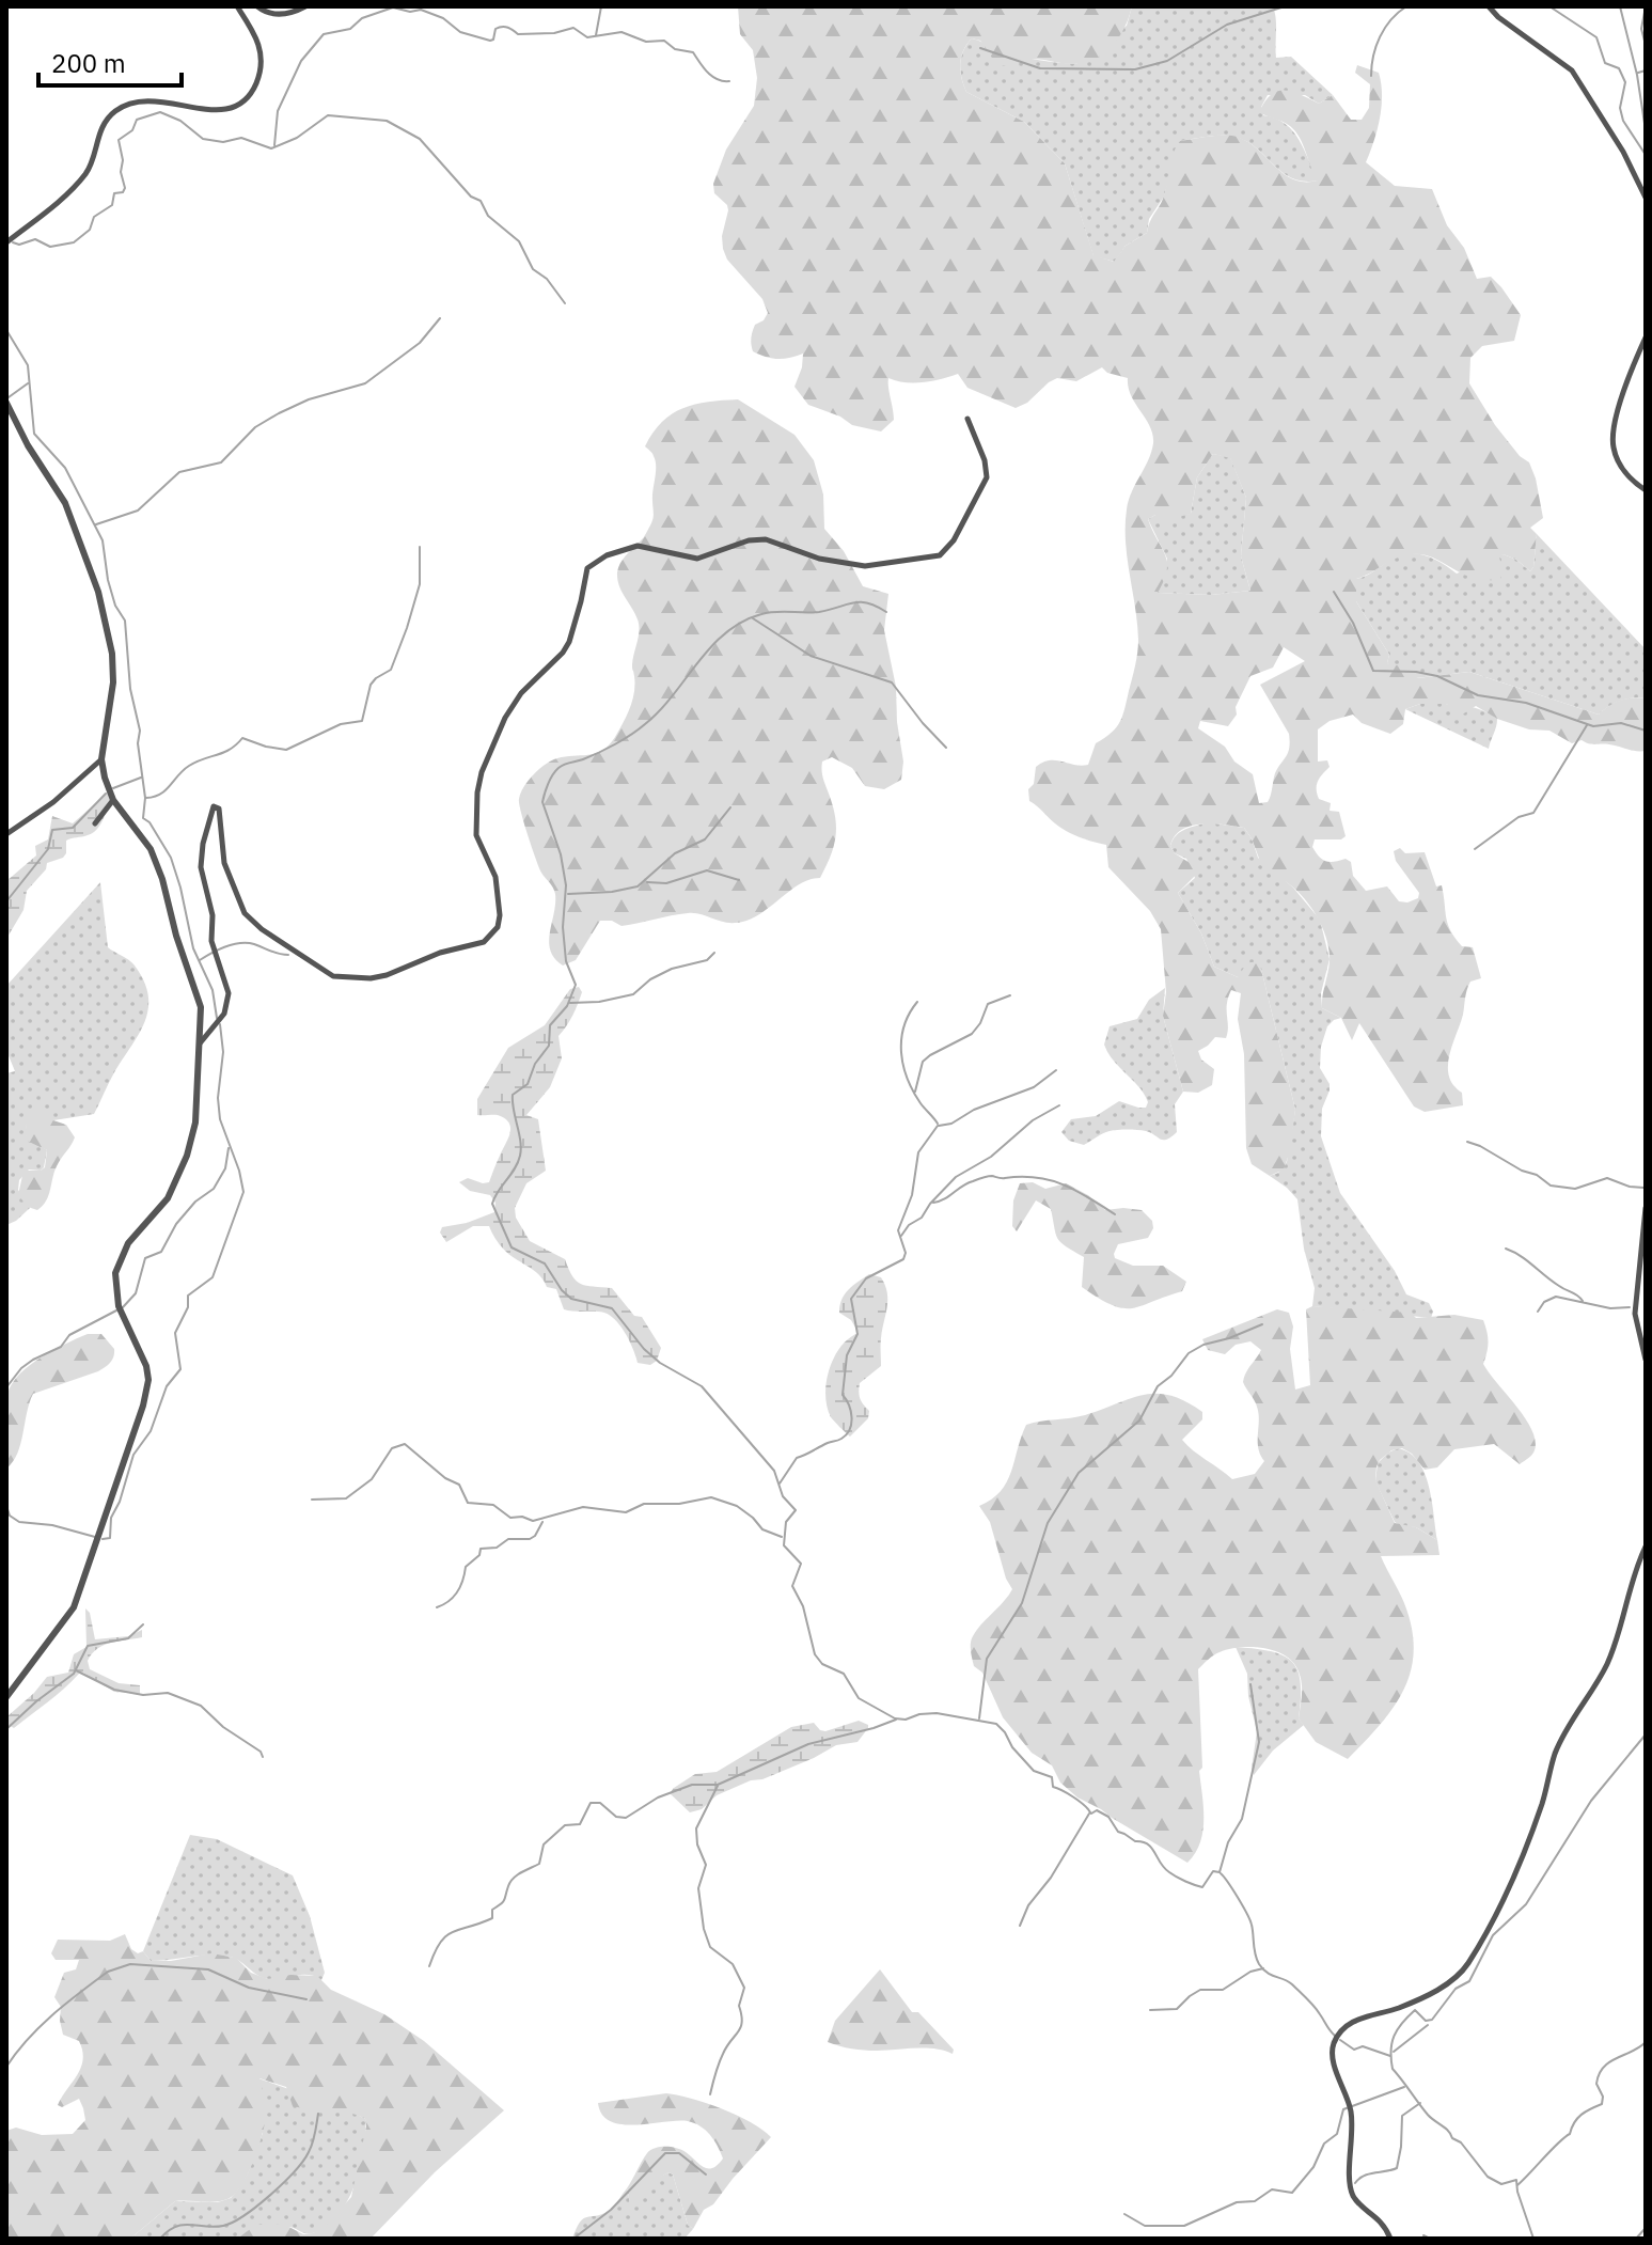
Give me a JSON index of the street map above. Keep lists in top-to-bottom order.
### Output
{
  "scale_bar": "200 m"
}
